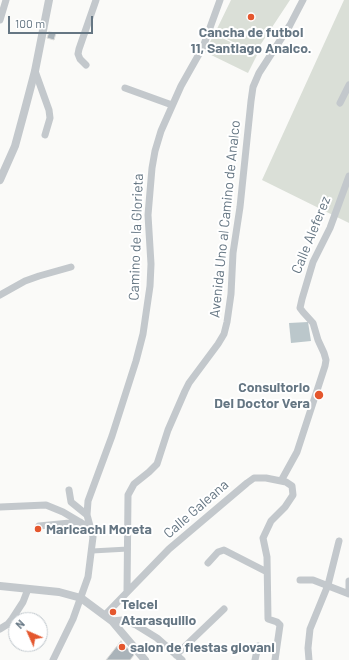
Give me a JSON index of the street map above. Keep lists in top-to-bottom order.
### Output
{
  "streets": {
    "street": [
      "Avenida Uno al Camino de Analco",
      "Calle Aleferez",
      "Camino de la Glorieta",
      "Calle Galeana"
    ]
  },
  "crossings": [
    ["Avenida Uno al Camino de Analco", "Calle Galeana"],
    ["Calle Aleferez", "Calle Galeana"]
  ],
  "places": [
    "Cancha de futbol 11, Santiago Analco.",
    "Consultorio Del Doctor Vera",
    "Maricachi Moreta",
    "Telcel Atarasquillo",
    "salon de fiestas giovani"
  ],
  "scale_bar": "100 m",
  "north": "top left"
}
